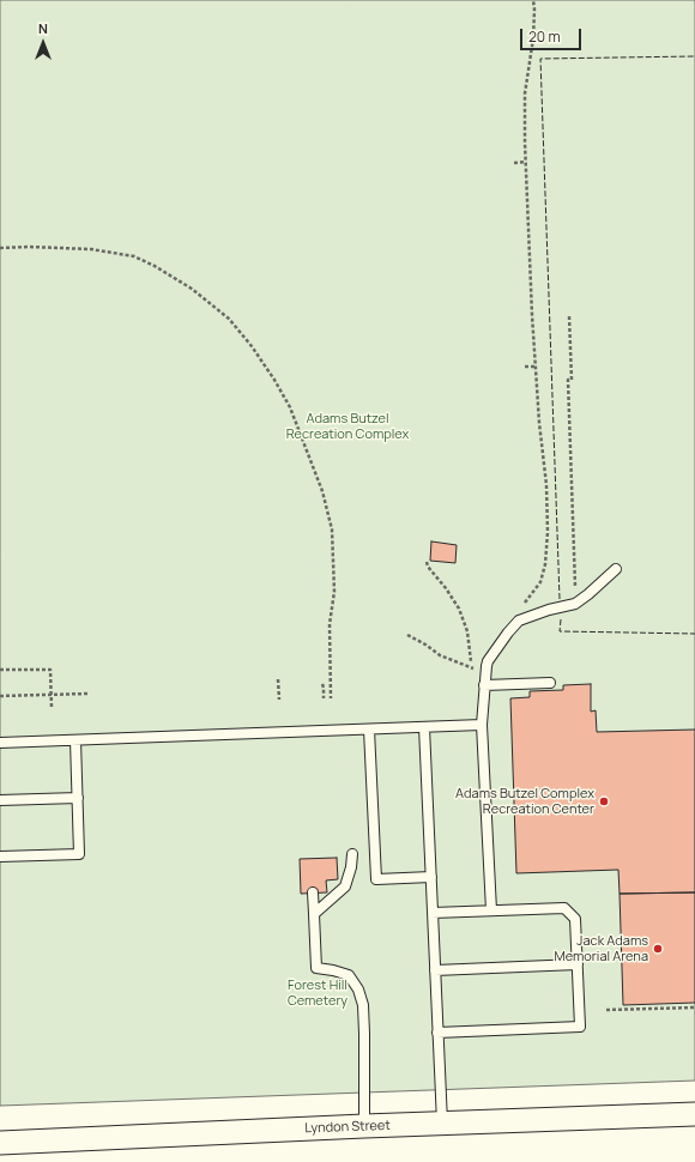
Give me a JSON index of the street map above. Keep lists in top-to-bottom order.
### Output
{
  "streets": {
    "street": ["Lyndon Street"]
  },
  "parks": ["Adams Butzel Recreation Complex", "Forest Hill Cemetery"],
  "places": ["Adams Butzel Complex Recreation Center", "Jack Adams Memorial Arena"],
  "scale_bar": "20 m",
  "north": "top"
}
